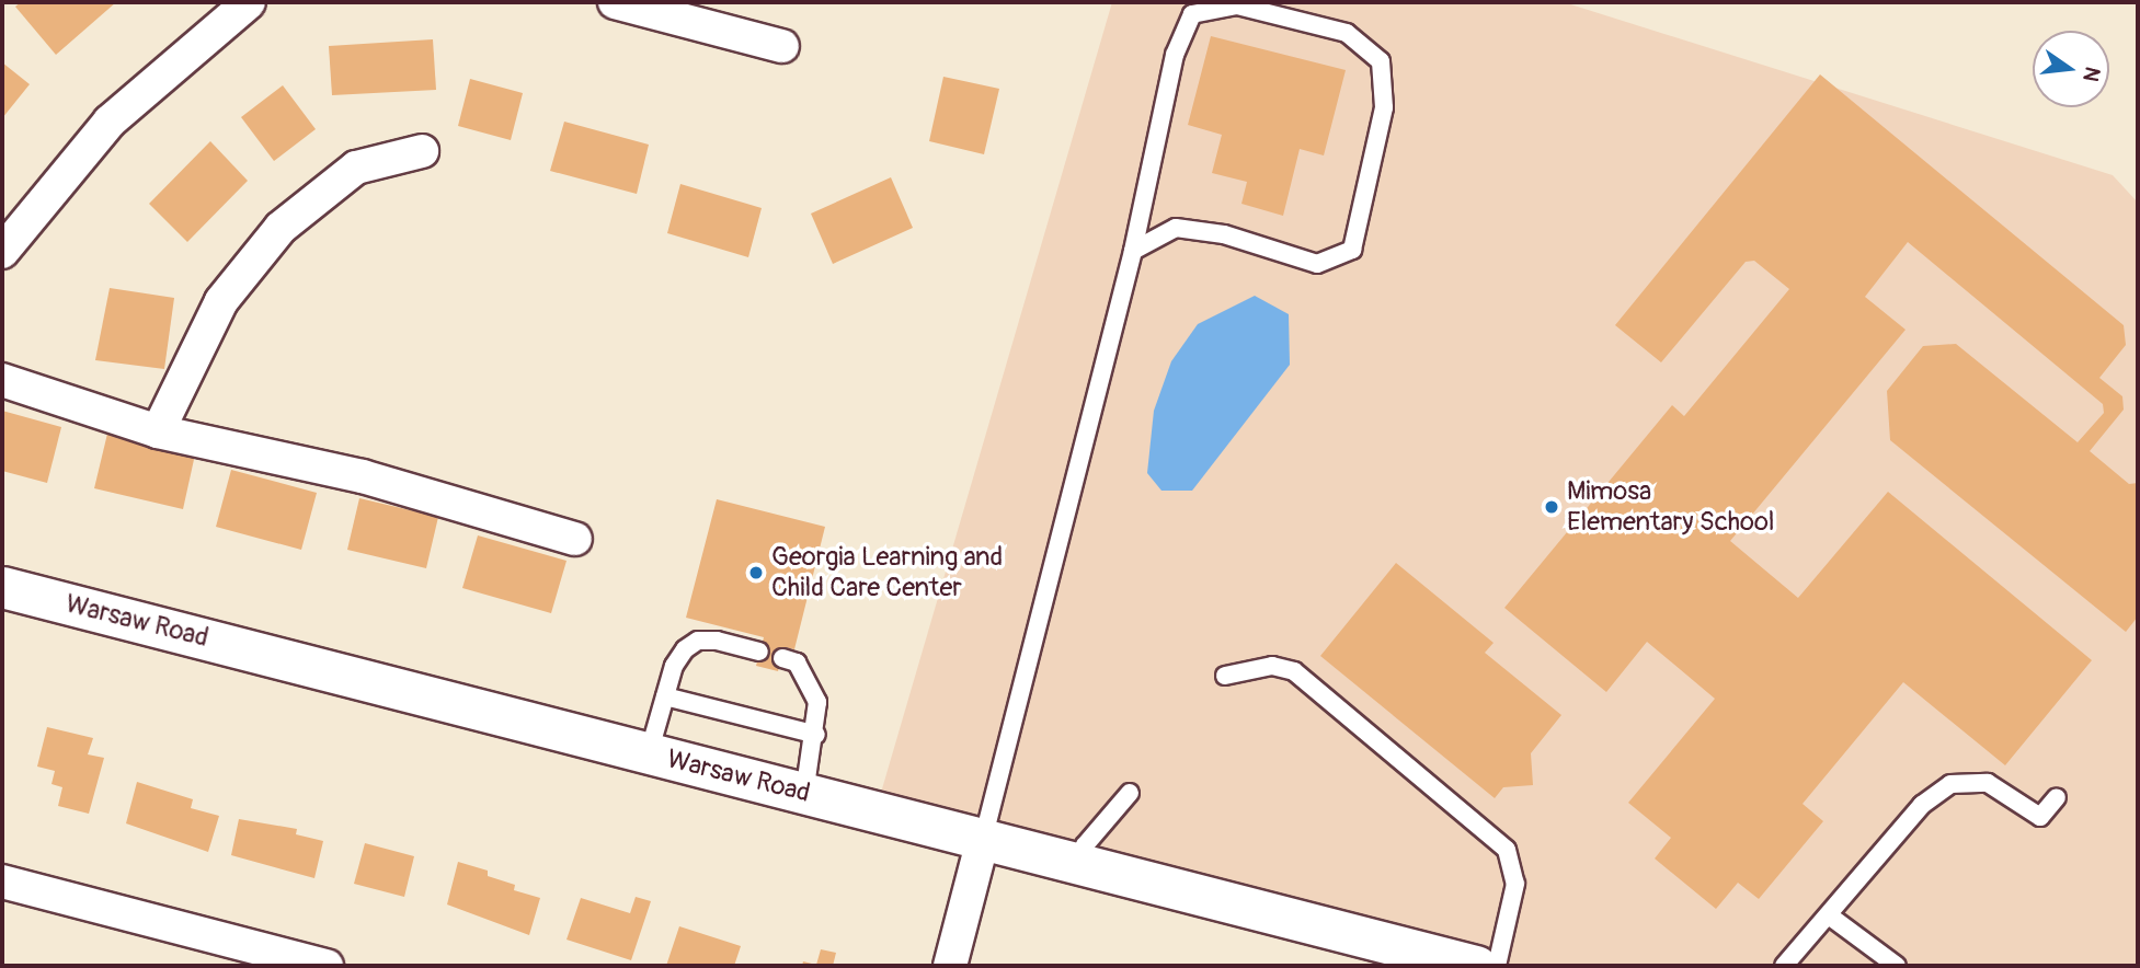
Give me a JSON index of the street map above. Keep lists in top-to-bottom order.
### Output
{
  "streets": {
    "street": ["Warsaw Road"]
  },
  "places": ["Mimosa Elementary School", "Georgia Learning and Child Care Center"],
  "north": "right"
}
